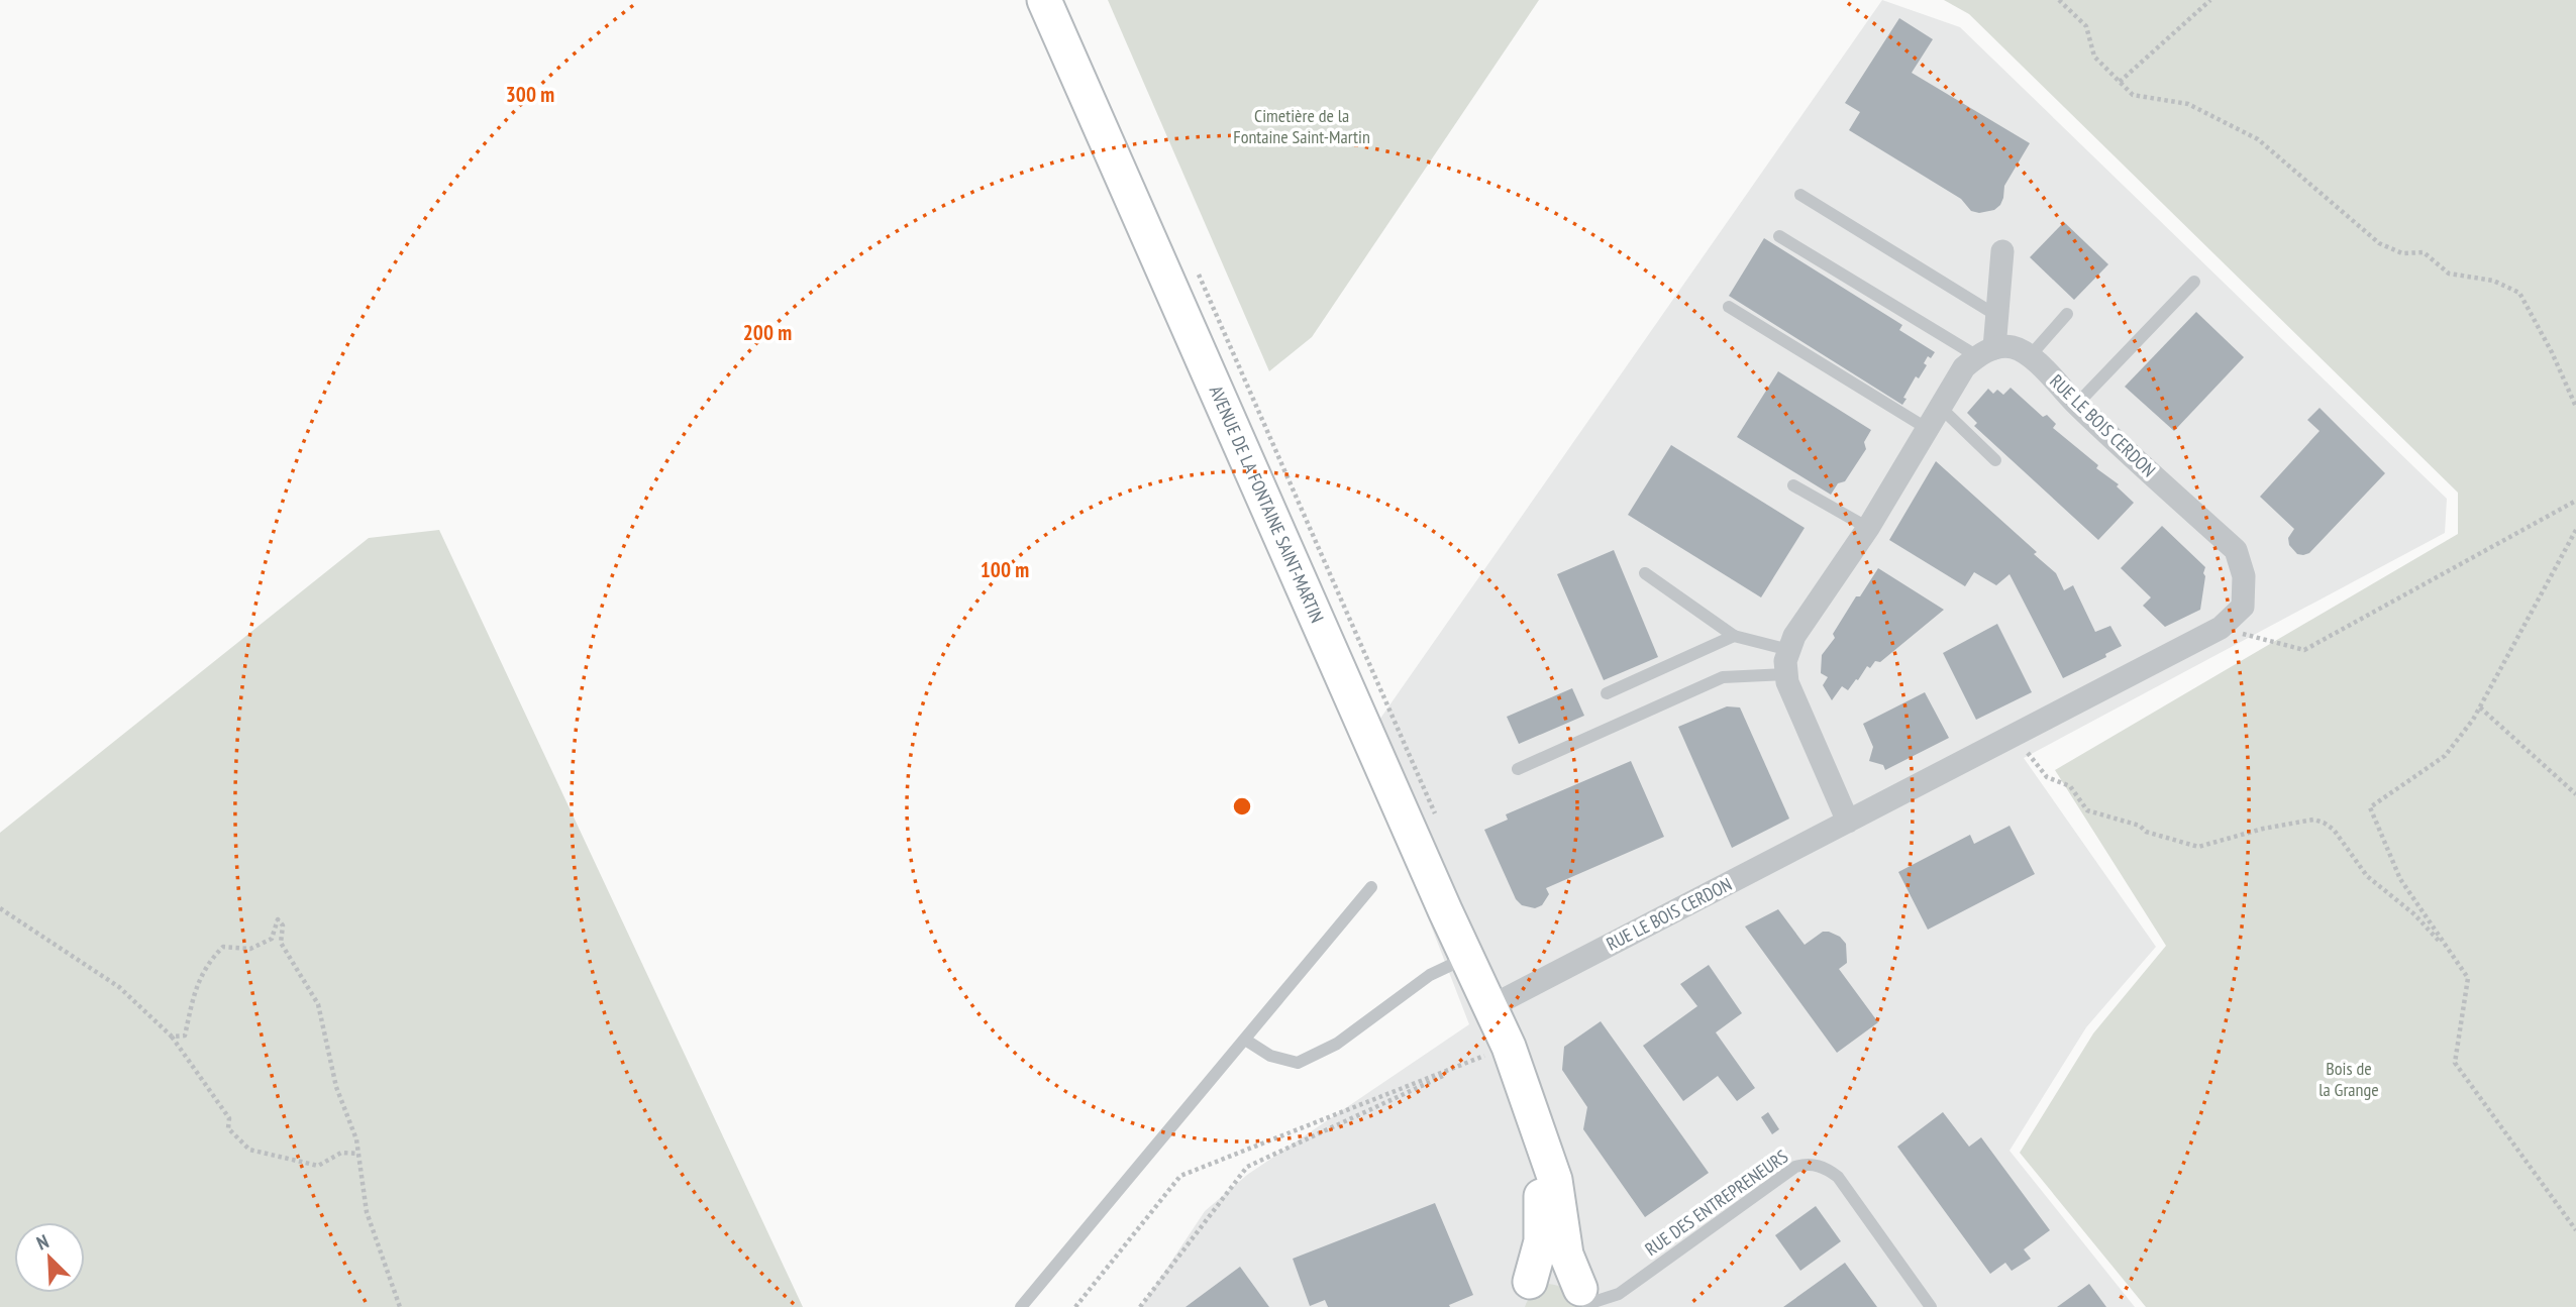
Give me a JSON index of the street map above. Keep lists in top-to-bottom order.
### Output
{
  "streets": {
    "main road": ["AVENUE DE LA FONTAINE SAINT-MARTIN"],
    "street": ["RUE LE BOIS CERDON"],
    "lane": ["RUE DES ENTREPRENEURS"]
  },
  "crossings": [
    ["RUE LE BOIS CERDON", "AVENUE DE LA FONTAINE SAINT-MARTIN"]
  ],
  "parks": ["Cimetière de la Fontaine Saint-Martin", "Bois de la Grange"],
  "north": "top left",
  "rings": ["300 m", "200 m", "100 m"]
}
